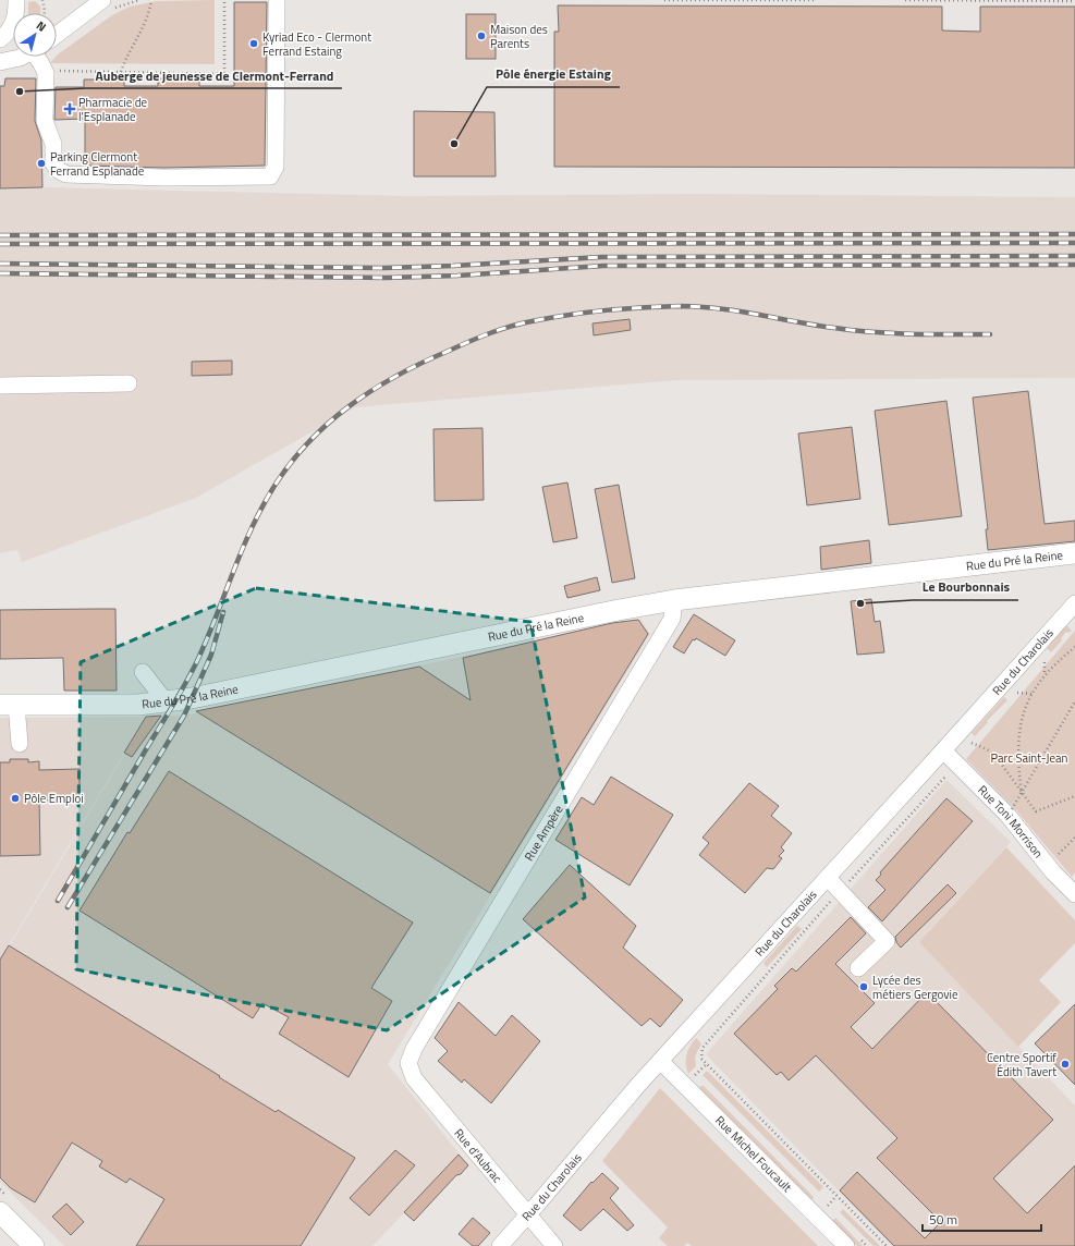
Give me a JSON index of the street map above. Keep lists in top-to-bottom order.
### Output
{
  "streets": {
    "main road": ["Rue du Pré la Reine"],
    "street": [
      "Rue du Charolais",
      "Rue Toni Morrison",
      "Rue Ampère",
      "Rue Michel Foucault",
      "Rue d'Aubrac"
    ]
  },
  "crossings": [
    ["Rue du Pré la Reine", "Rue Ampère"],
    ["Rue du Charolais", "Rue Toni Morrison"],
    ["Rue du Charolais", "Rue Michel Foucault"],
    ["Rue du Charolais", "Rue d'Aubrac"],
    ["Rue Ampère", "Rue d'Aubrac"]
  ],
  "parks": ["Parc Saint-Jean"],
  "places": {
    "other": [
      "Maison des Parents",
      "Kyriad Eco - Clermont Ferrand Estaing",
      "Auberge de jeunesse de Clermont-Ferrand",
      "Pôle énergie Estaing",
      "Parking Clermont Ferrand Esplanade",
      "Le Bourbonnais",
      "Pôle Emploi",
      "Lycée des métiers Gergovie",
      "Centre Sportif Édith Tavert"
    ],
    "health": ["Pharmacie de l'Esplanade"]
  },
  "scale_bar": "50 m",
  "north": "top right"
}
